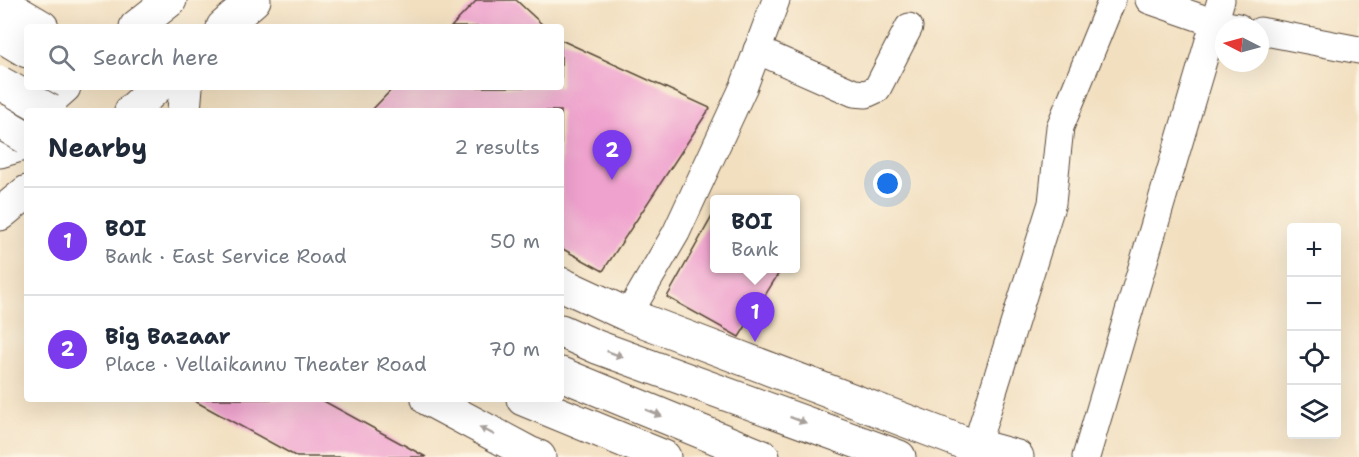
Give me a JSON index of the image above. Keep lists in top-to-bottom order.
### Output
{
  "north": "left",
  "page": {
    "search": "Search here",
    "heading": ["Nearby", "2 results"],
    "pins": ["2", "1"],
    "list": [
      {
        "mark": "1",
        "name": "BOI",
        "note": "Bank · East Service Road",
        "value": "50 m"
      },
      {
        "mark": "2",
        "name": "Big Bazaar",
        "note": "Place · Vellaikannu Theater Road",
        "value": "70 m"
      }
    ],
    "popup": ["BOI", "Bank"],
    "map_buttons": ["+", "−"]
  }
}
